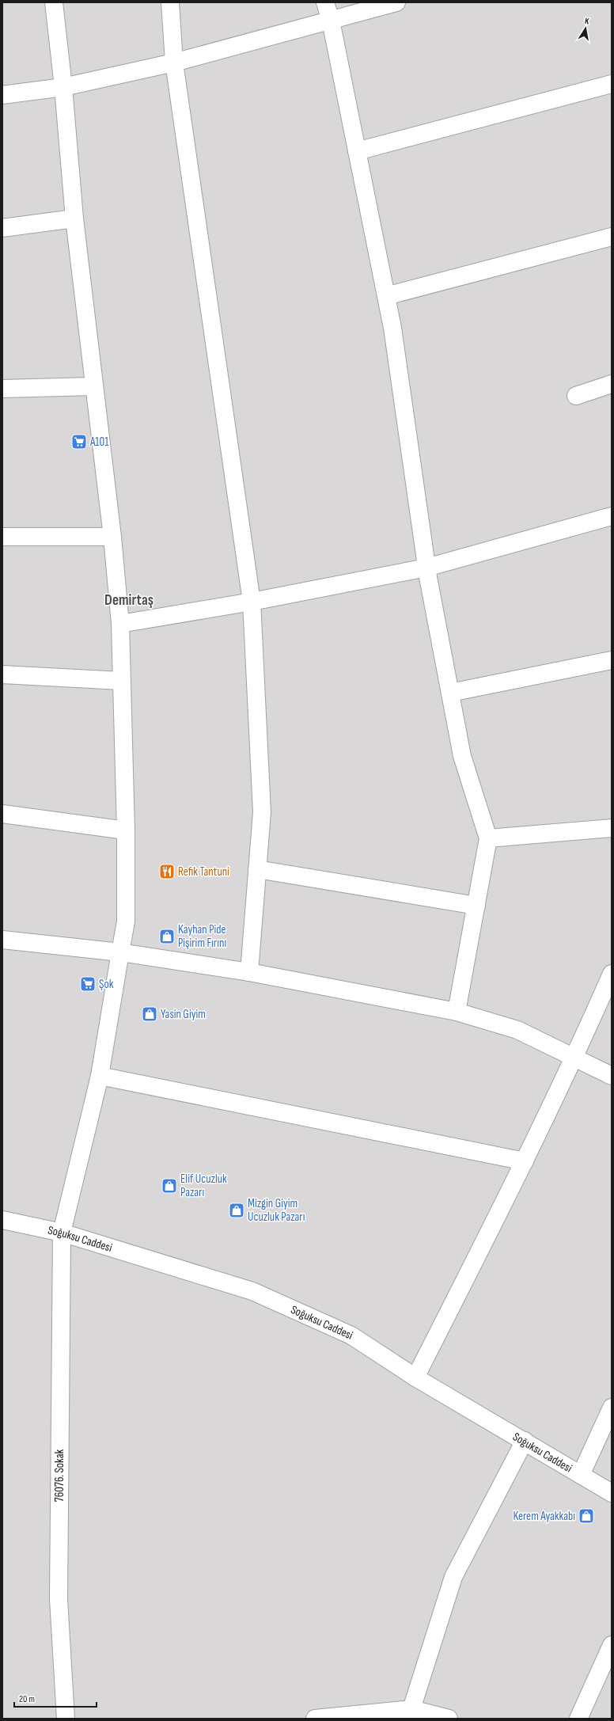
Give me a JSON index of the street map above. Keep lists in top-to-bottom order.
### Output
{
  "streets": {
    "street": ["Soğuksu Caddesi", "76076. Sokak"]
  },
  "crossings": [
    ["Soğuksu Caddesi", "76076. Sokak"]
  ],
  "districts": ["Demirtaş"],
  "places": {
    "supermarket": ["A101", "Şok"],
    "restaurant": ["Refik Tantuni"],
    "shop": [
      "Kayhan Pide Pişirim Fırını",
      "Yasin Giyim",
      "Elif Ucuzluk Pazarı",
      "Mizgin Giyim Ucuzluk Pazarı",
      "Kerem Ayakkabı"
    ]
  },
  "scale_bar": "20 m",
  "north": "top"
}
